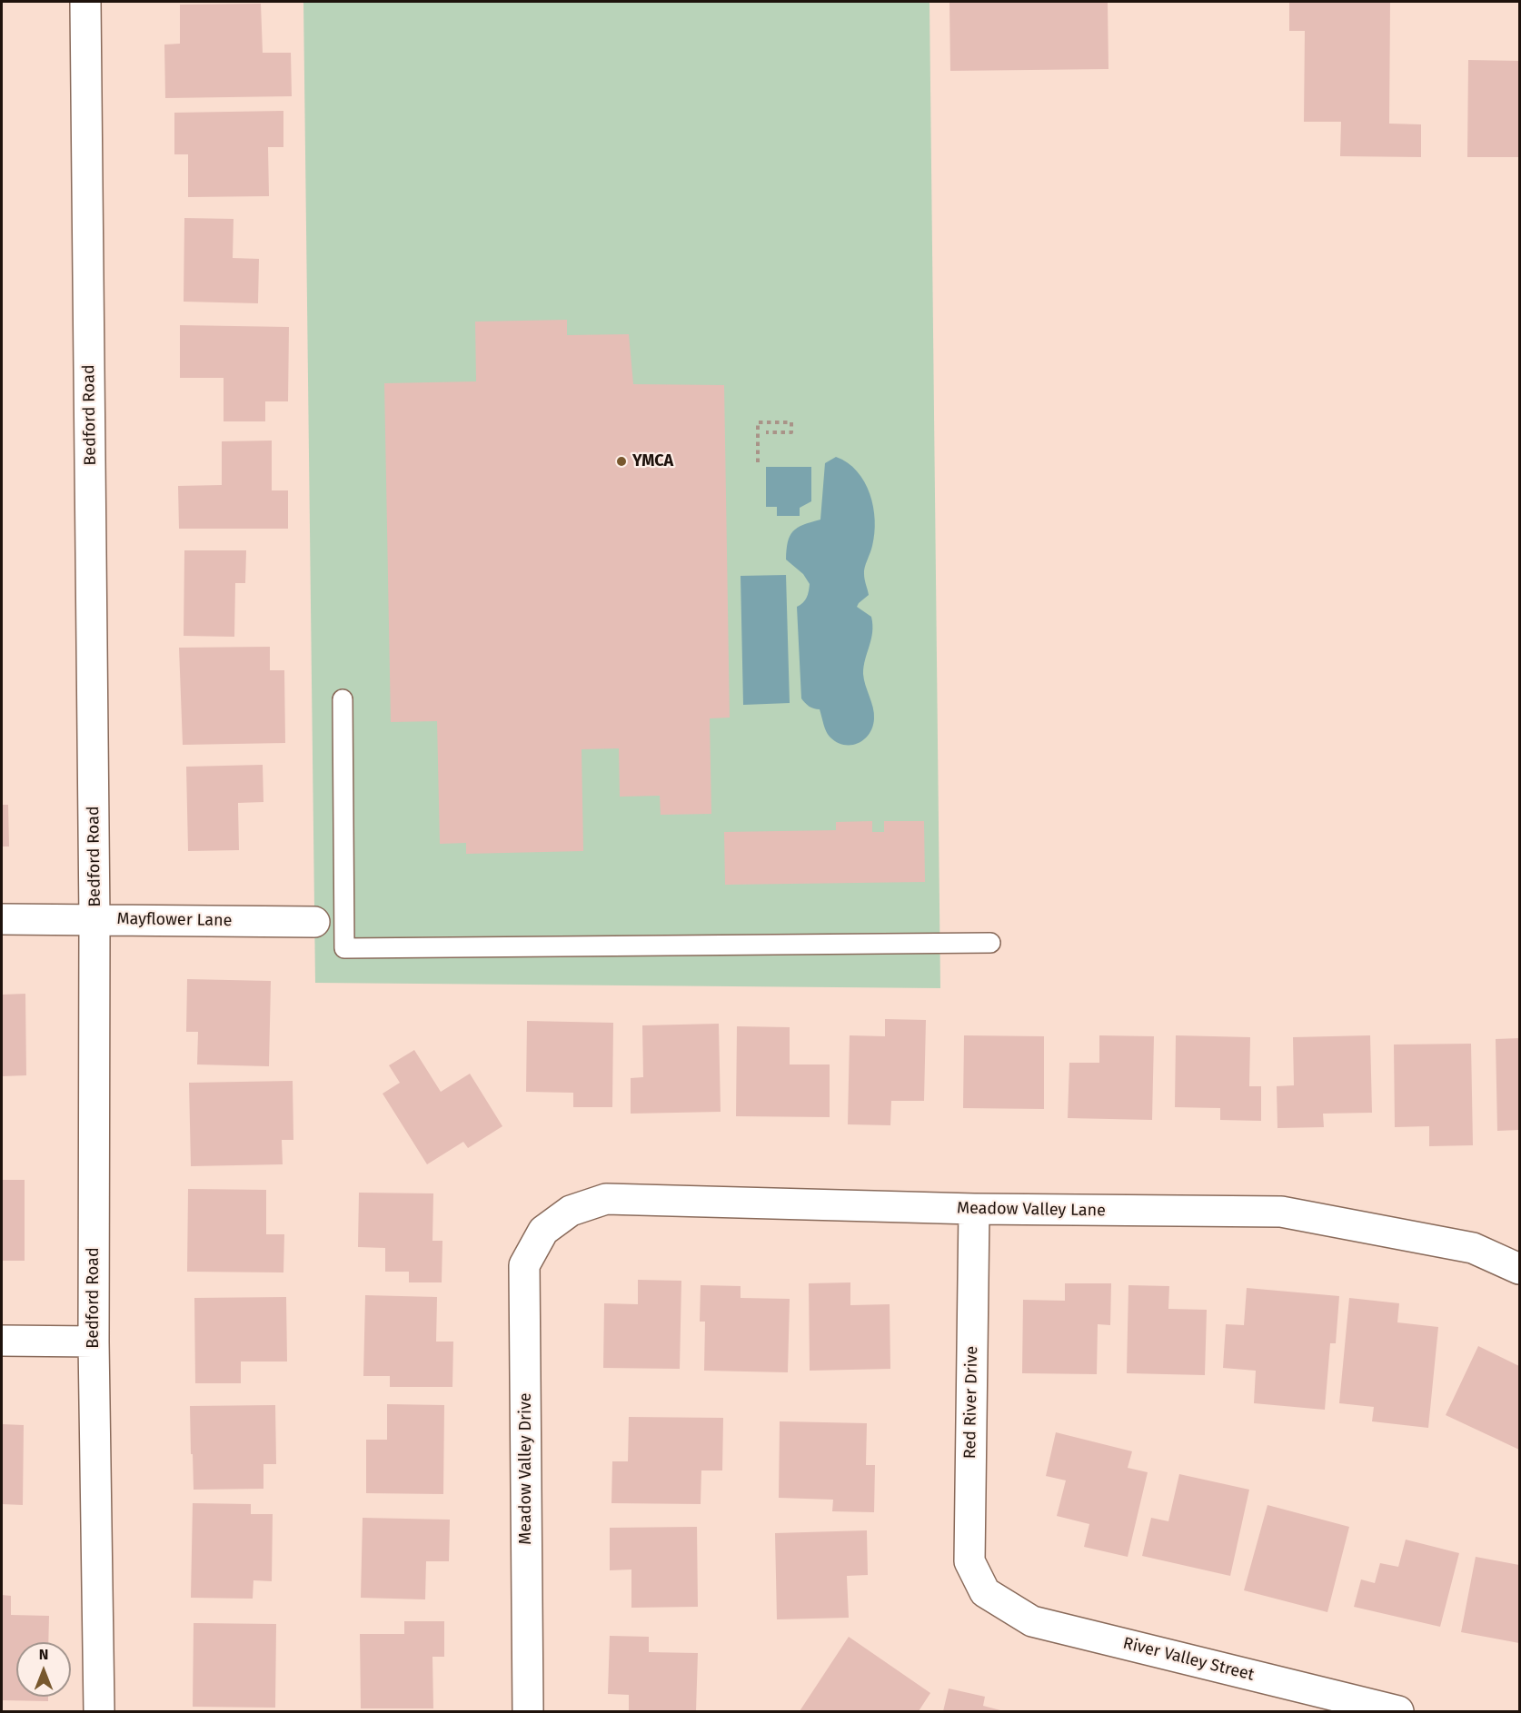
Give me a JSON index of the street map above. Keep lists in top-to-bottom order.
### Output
{
  "streets": {
    "street": [
      "Bedford Road",
      "Mayflower Lane",
      "Meadow Valley Lane",
      "Red River Drive",
      "Meadow Valley Drive",
      "River Valley Street"
    ]
  },
  "crossings": [
    ["Bedford Road", "Mayflower Lane"],
    ["Meadow Valley Lane", "Red River Drive"],
    ["Meadow Valley Lane", "Meadow Valley Drive"],
    ["Red River Drive", "River Valley Street"]
  ],
  "places": ["YMCA"],
  "north": "top"
}
